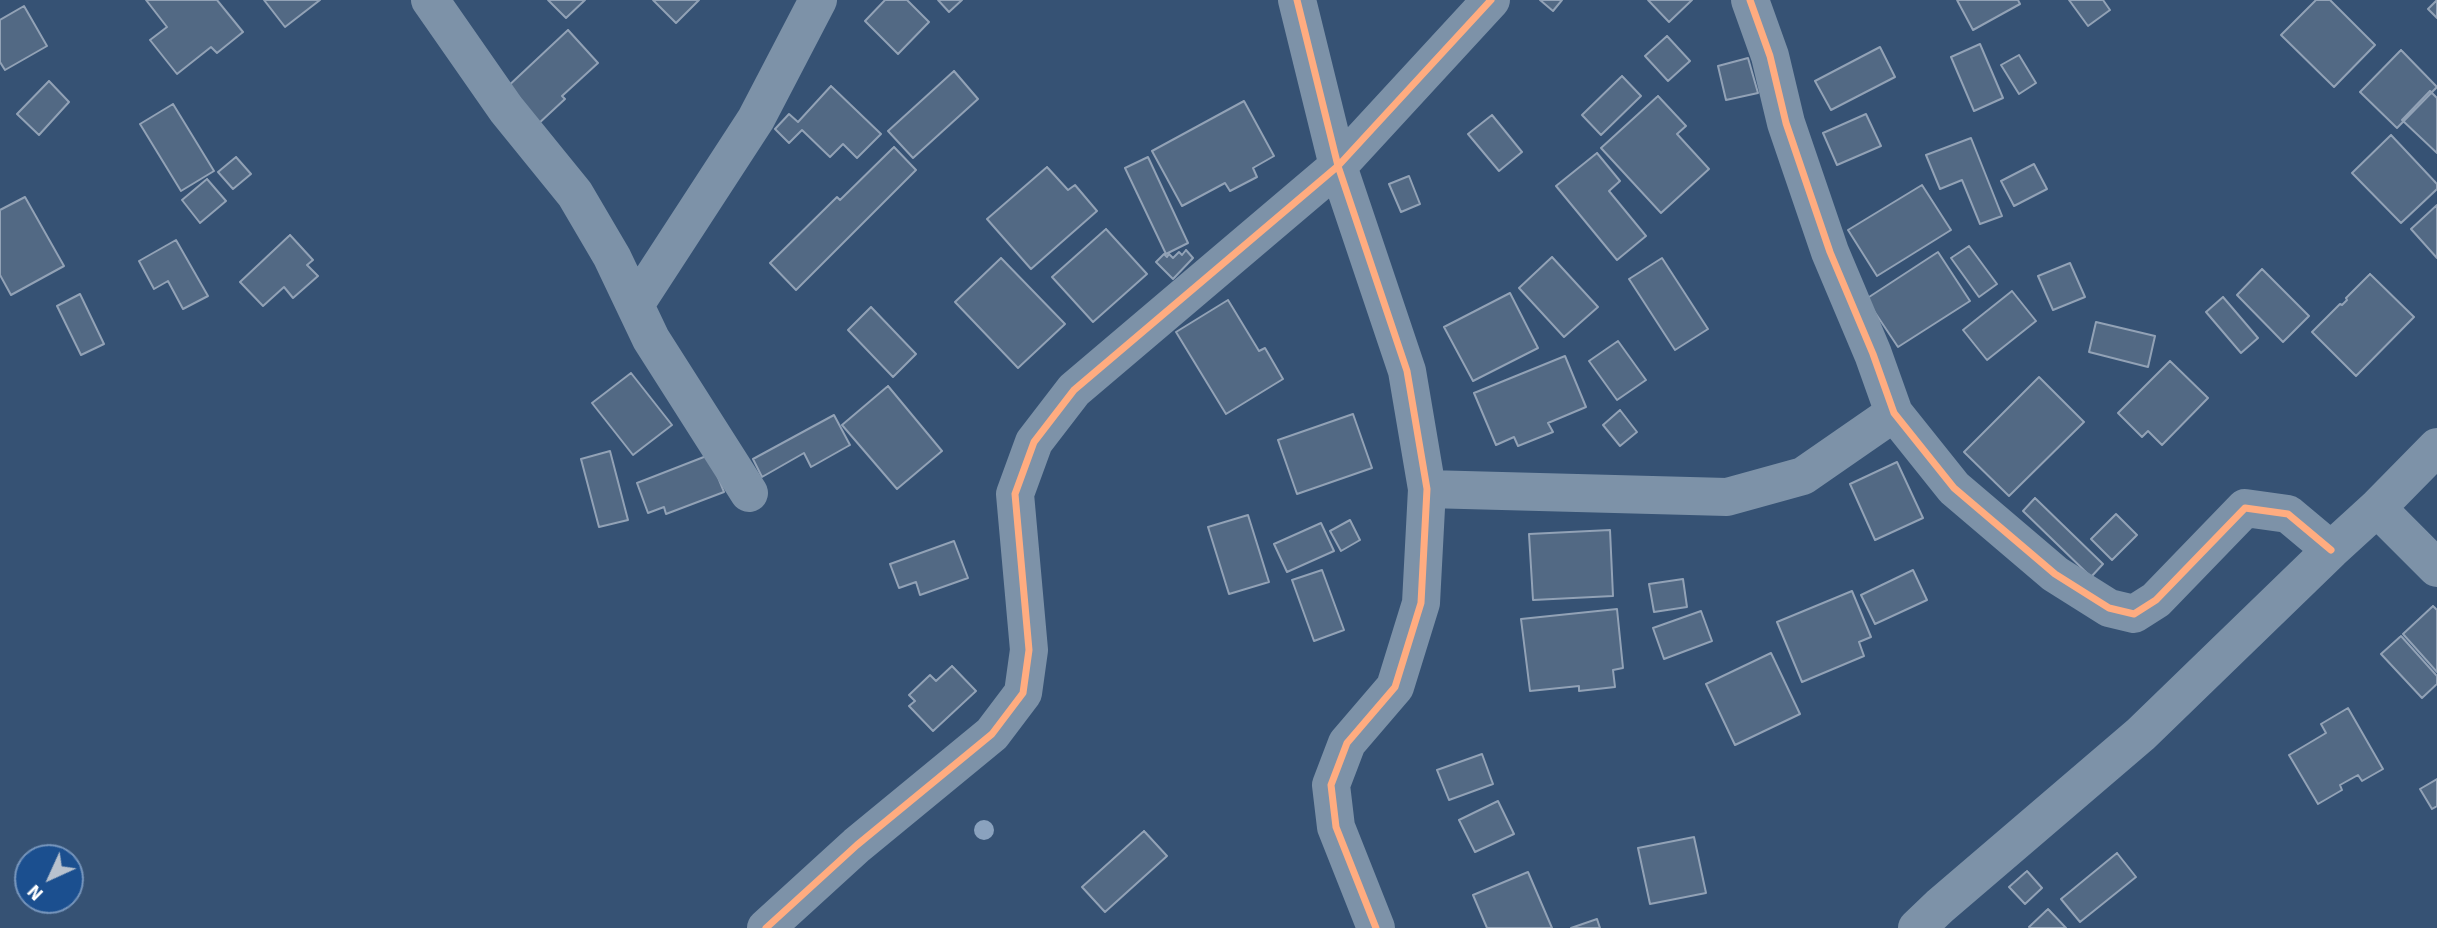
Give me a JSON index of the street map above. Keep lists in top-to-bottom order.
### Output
{
  "north": "bottom left"
}
